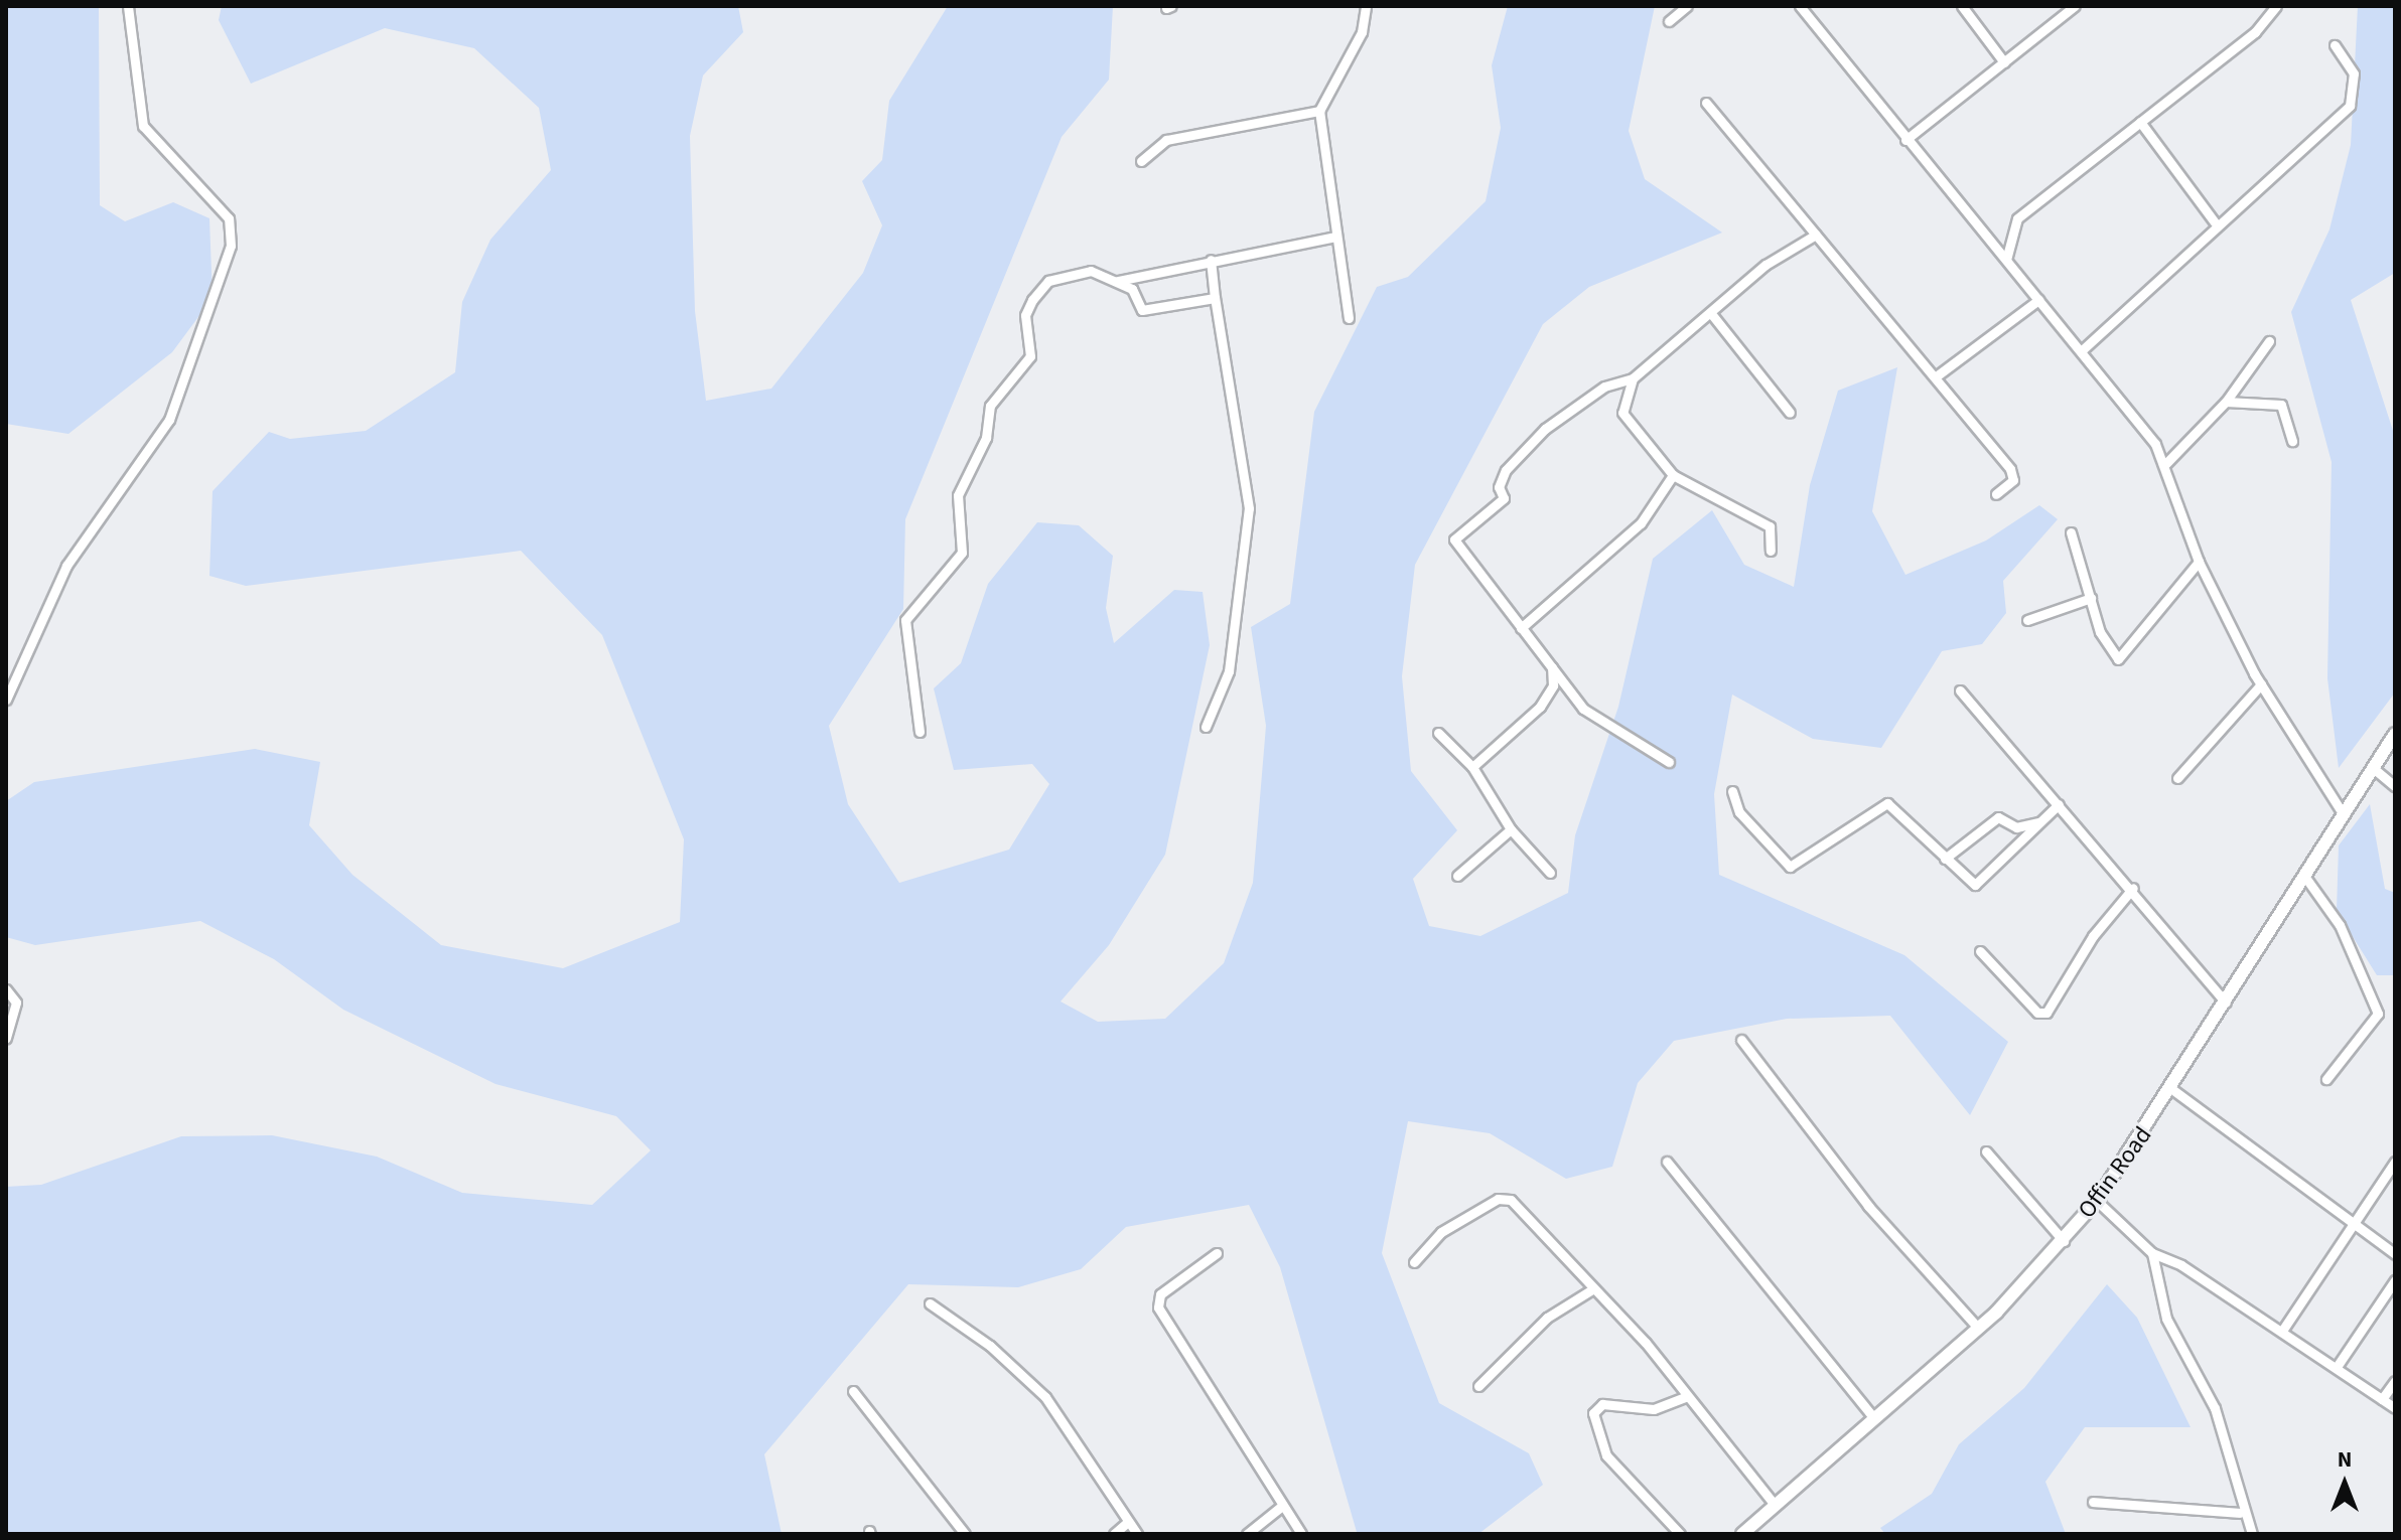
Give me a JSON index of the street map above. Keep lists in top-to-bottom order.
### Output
{
  "streets": {
    "street": ["Offin Road"]
  },
  "north": "top"
}
